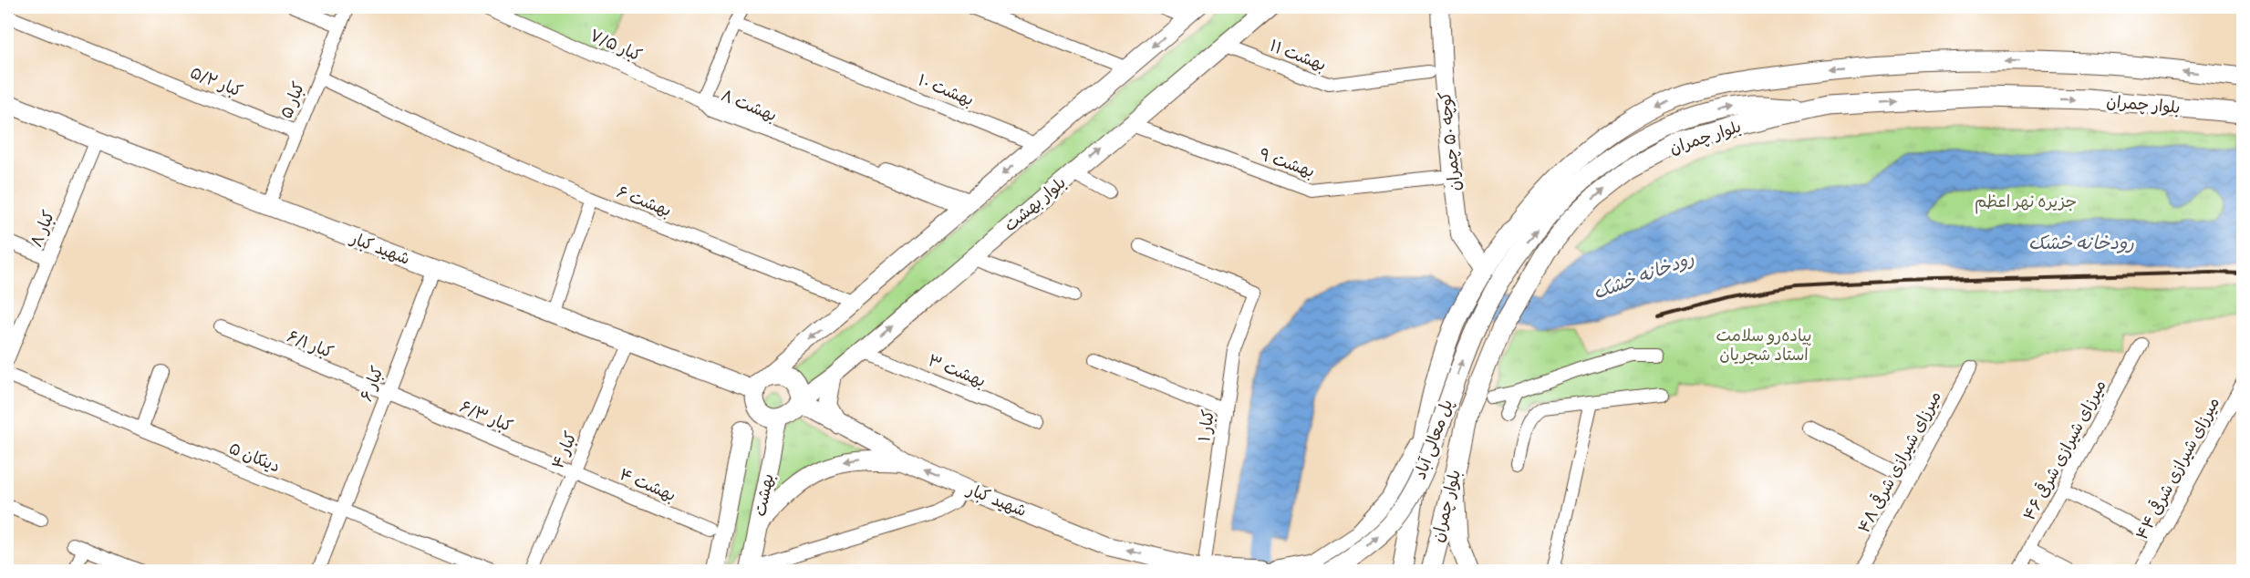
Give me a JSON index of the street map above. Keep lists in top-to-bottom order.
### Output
{
  "streets": {
    "main road": ["بلوار چمران", "پل معالی آباد"],
    "street": [
      "۷/۵ کبار",
      "۱۱ بهشت",
      "۵/۲ کبار",
      "۱۰ بهشت",
      "۵ کبار",
      "۸ بهشت",
      "کوچه ۵۰ چمران",
      "۹ بهشت",
      "۶ بهشت",
      "بلوار بهشت",
      "۸ کبار",
      "شهید کبار",
      "۶/۱ کبار",
      "۳ بهشت",
      "۶ کبار",
      "۶/۳ کبار",
      "۱ کبار",
      "۴ کبار",
      "۴۶ میرزای شیرازی شرقی",
      "۵ دینکان",
      "۴۸ میرزای شیرازی شرقی",
      "۴۴ میرزای شیرازی شرقی",
      "۴ بهشت",
      "بهشت"
    ]
  },
  "crossings": [
    ["۷/۵ کبار", "۸ بهشت"],
    ["۱۱ بهشت", "بلوار بهشت"],
    ["۵/۲ کبار", "۵ کبار"],
    ["۵ کبار", "۶ بهشت"],
    ["۵ کبار", "شهید کبار"],
    ["بلوار چمران", "کوچه ۵۰ چمران"],
    ["بلوار چمران", "پل معالی آباد"],
    ["۹ بهشت", "بلوار بهشت"],
    ["بلوار بهشت", "شهید کبار"],
    ["بلوار بهشت", "۳ بهشت"],
    ["بلوار بهشت", "بهشت"],
    ["۸ کبار", "شهید کبار"],
    ["شهید کبار", "۶ کبار"],
    ["شهید کبار", "۱ کبار"],
    ["شهید کبار", "۴ کبار"],
    ["شهید کبار", "بهشت"],
    ["۶/۱ کبار", "۶ کبار"],
    ["۶/۱ کبار", "۶/۳ کبار"],
    ["۶ کبار", "۶/۳ کبار"],
    ["۶ کبار", "۵ دینکان"],
    ["۶/۳ کبار", "۴ کبار"],
    ["۶/۳ کبار", "۴ بهشت"],
    ["۴ کبار", "۴ بهشت"]
  ],
  "one_way": ["پل معالی آباد"],
  "water": ["رودخانه خشک"],
  "parks": ["جزیره نهر اعظم", "پیاده‌رو سلامت استاد شجریان"]
}
